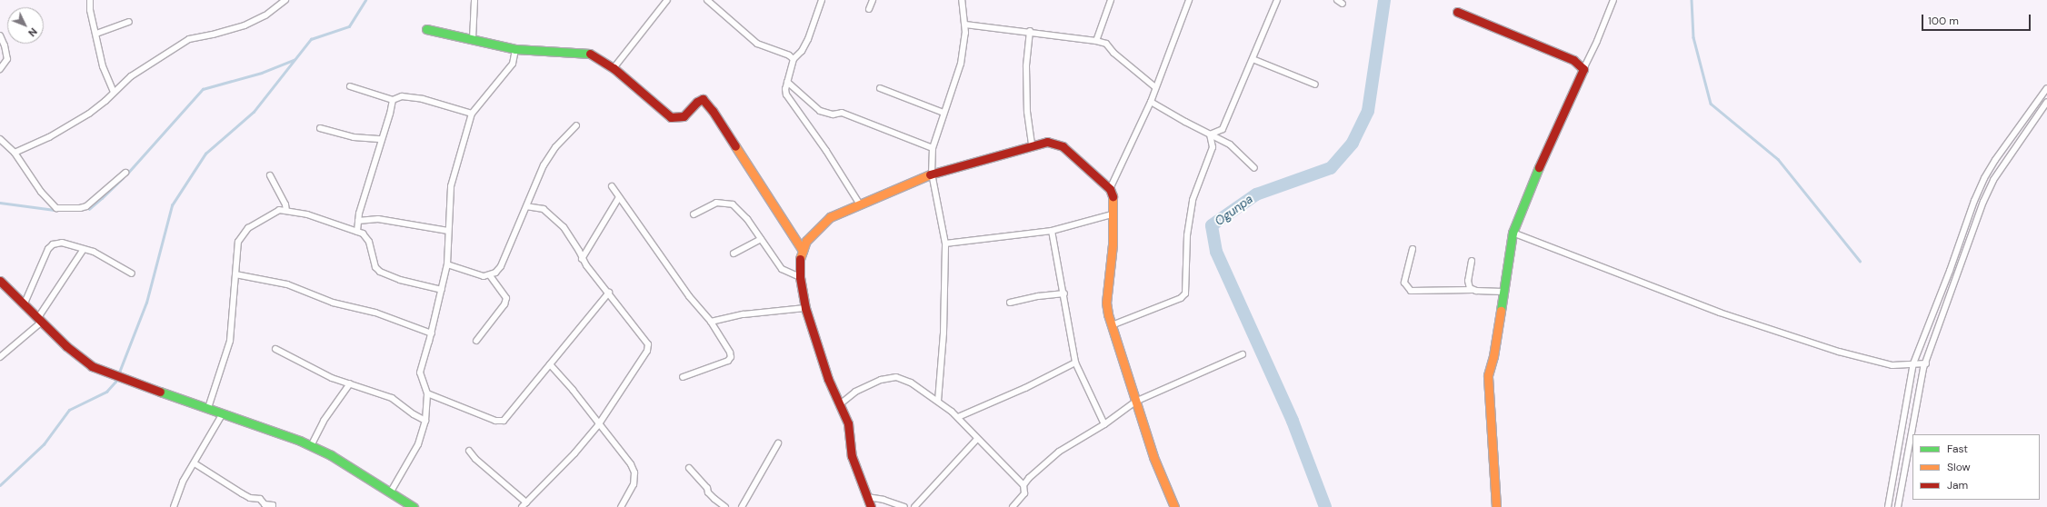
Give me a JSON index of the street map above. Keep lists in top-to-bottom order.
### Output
{
  "water": ["Ogunpa"],
  "legend": ["Fast", "Slow", "Jam"],
  "scale_bar": "100 m",
  "north": "bottom right"
}
